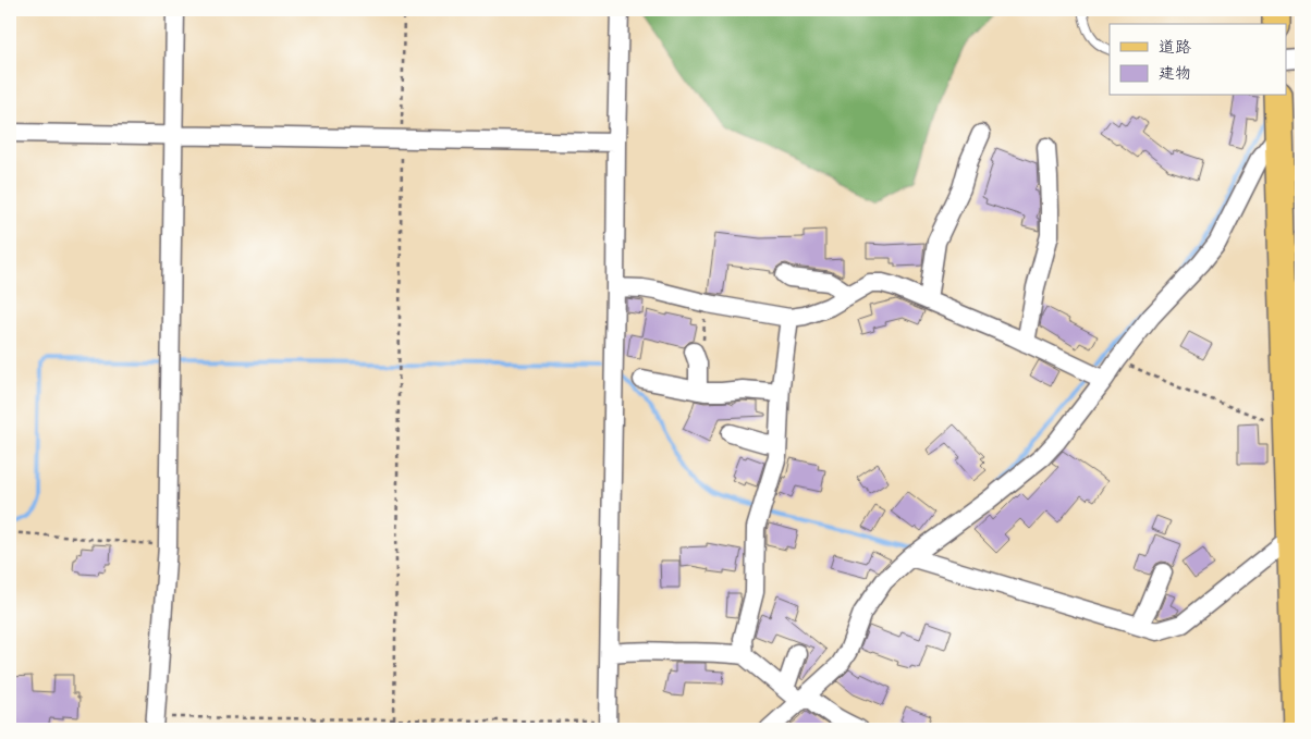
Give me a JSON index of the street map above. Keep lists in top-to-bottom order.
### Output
{
  "legend": ["道路", "建物"]
}
